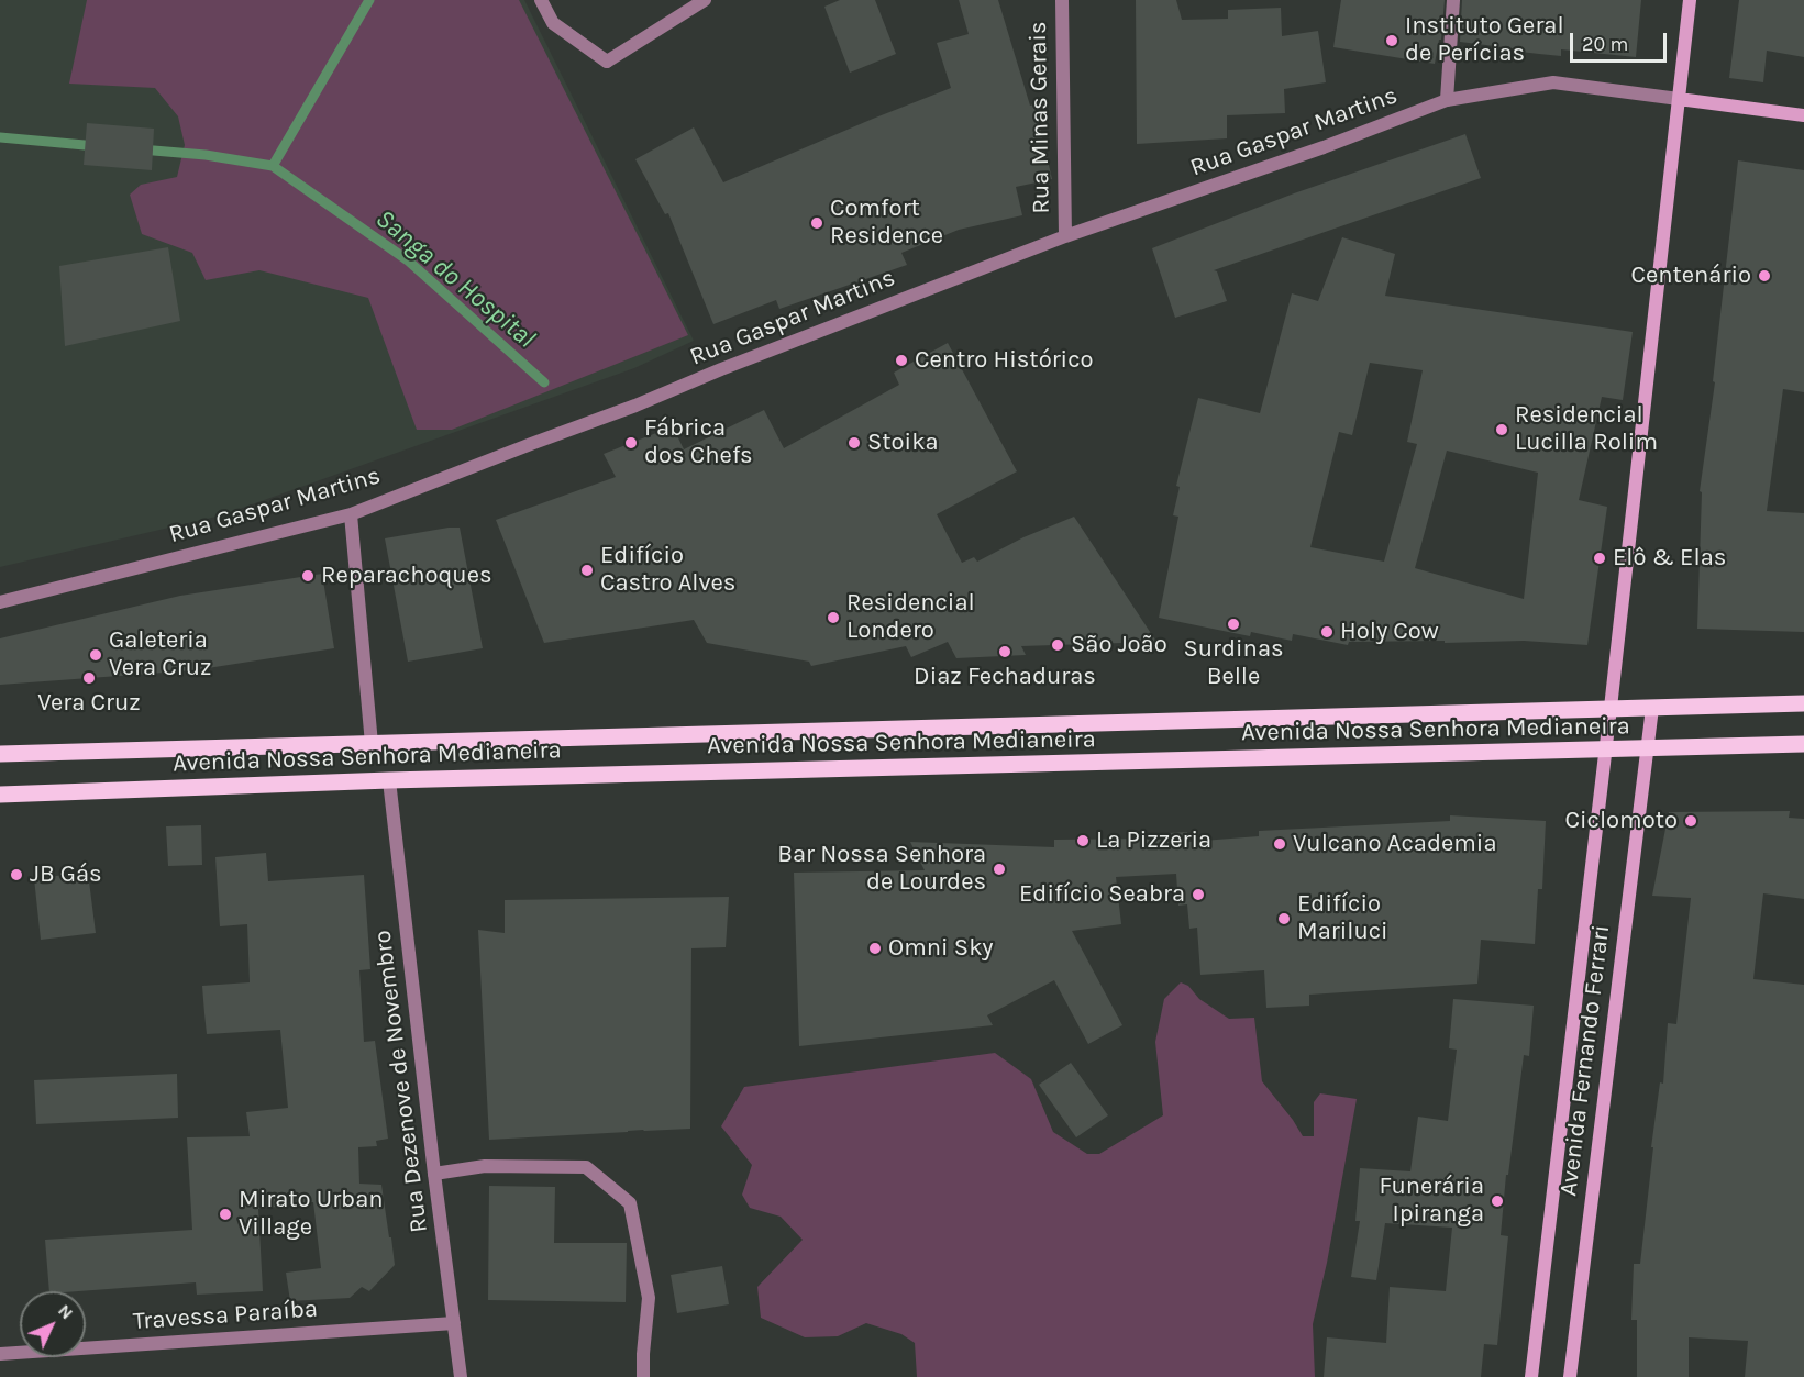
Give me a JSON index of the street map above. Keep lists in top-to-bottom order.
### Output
{
  "streets": {
    "main road": ["Avenida Nossa Senhora Medianeira", "Avenida Fernando Ferrari"],
    "street": [
      "Rua Minas Gerais",
      "Rua Gaspar Martins",
      "Rua Dezenove de Novembro",
      "Travessa Paraíba"
    ]
  },
  "crossings": [
    ["Rua Minas Gerais", "Rua Gaspar Martins"],
    ["Rua Gaspar Martins", "Avenida Fernando Ferrari"],
    ["Avenida Nossa Senhora Medianeira", "Avenida Fernando Ferrari"],
    ["Avenida Nossa Senhora Medianeira", "Rua Dezenove de Novembro"],
    ["Rua Dezenove de Novembro", "Travessa Paraíba"]
  ],
  "water": ["Sanga do Hospital"],
  "places": [
    "Instituto Geral de Perícias",
    "Comfort Residence",
    "Centenário",
    "Centro Histórico",
    "Residencial Lucilla Rolim",
    "Fábrica dos Chefs",
    "Stoika",
    "Elô & Elas",
    "Edifício Castro Alves",
    "Reparachoques",
    "Residencial Londero",
    "Surdinas Belle",
    "Holy Cow",
    "São João",
    "Diaz Fechaduras",
    "Galeteria Vera Cruz",
    "Vera Cruz",
    "Ciclomoto",
    "La Pizzeria",
    "Vulcano Academia",
    "Bar Nossa Senhora de Lourdes",
    "JB Gás",
    "Edifício Seabra",
    "Edifício Mariluci",
    "Omni Sky",
    "Funerária Ipiranga",
    "Mirato Urban Village"
  ],
  "scale_bar": "20 m",
  "north": "top right"
}
